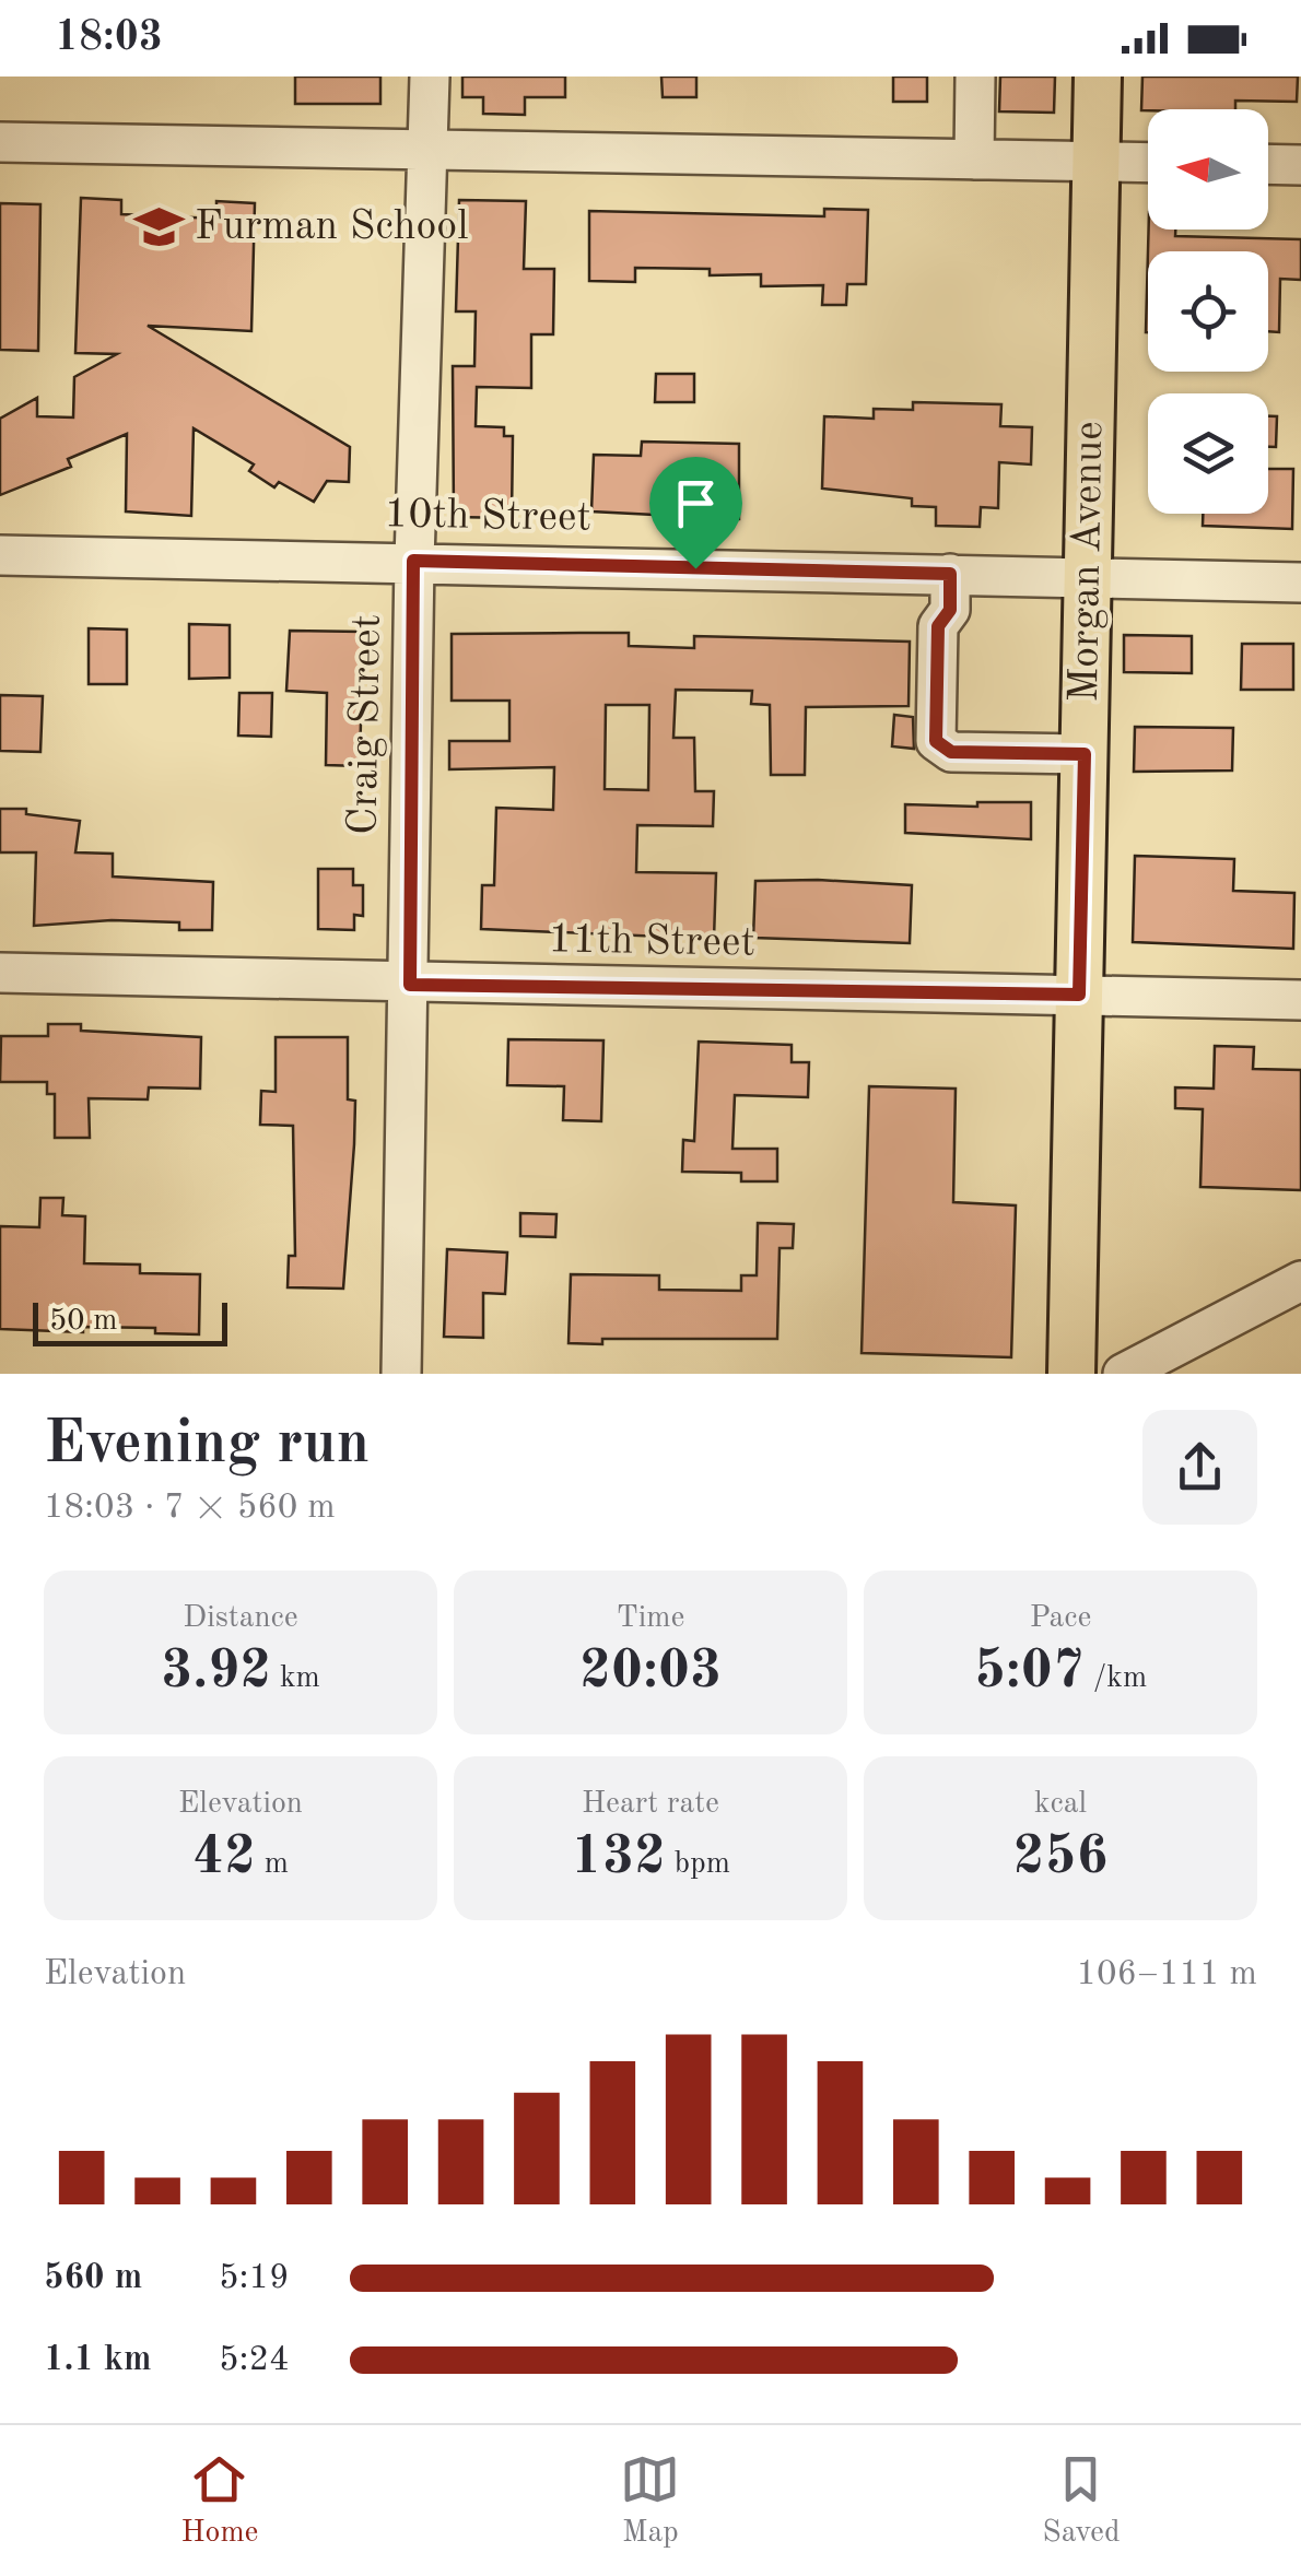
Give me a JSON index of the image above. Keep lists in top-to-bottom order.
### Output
{
  "streets": {
    "main road": ["Morgan Avenue"],
    "street": ["10th Street", "Craig Street", "11th Street"]
  },
  "crossings": [
    ["10th Street", "Morgan Avenue"],
    ["10th Street", "Craig Street"],
    ["Morgan Avenue", "11th Street"],
    ["Craig Street", "11th Street"]
  ],
  "places": {
    "school or university": ["Furman School"]
  },
  "scale_bar": "50 m",
  "north": "left",
  "page": {
    "status": "18:03",
    "scale": "50 m",
    "heading": ["Evening run", "18:03 · 7 × 560 m"],
    "stats": [
      ["Distance", "3.92 km"],
      ["Time", "20:03"],
      ["Pace", "5:07 /km"],
      ["Elevation", "42 m"],
      ["Heart rate", "132 bpm"],
      ["kcal", "256"]
    ],
    "chart": ["Elevation", "106–111 m"],
    "list": [
      {
        "name": "560 m",
        "note": "5:19"
      },
      {
        "name": "1.1 km",
        "note": "5:24"
      }
    ],
    "tabs": ["Home", "Map", "Saved"]
  }
}
